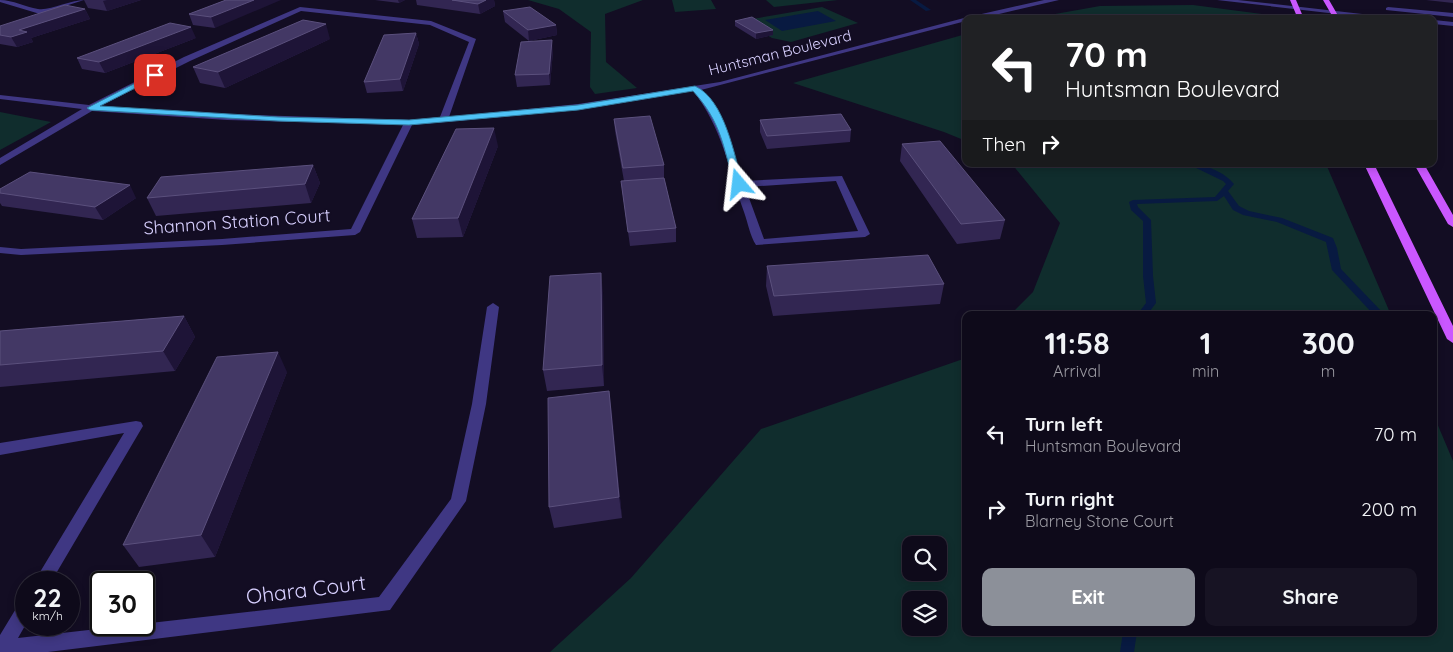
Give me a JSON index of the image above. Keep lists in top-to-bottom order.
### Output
{
  "streets": {
    "street": ["Huntsman Boulevard", "Shannon Station Court", "Ohara Court"]
  },
  "crossings": [
    ["Huntsman Boulevard", "Shannon Station Court"]
  ],
  "page": {
    "turn": ["70 m", "Huntsman Boulevard"],
    "then": "Then",
    "eta": [
      "11:58",
      "Arrival",
      "1",
      "min",
      "300",
      "m"
    ],
    "list": [
      {
        "name": "Turn left",
        "note": "Huntsman Boulevard",
        "value": "70 m"
      },
      {
        "name": "Turn right",
        "note": "Blarney Stone Court",
        "value": "200 m"
      }
    ],
    "buttons": ["Exit", "Share"],
    "speed": "22 km/h",
    "limit": "30"
  }
}
